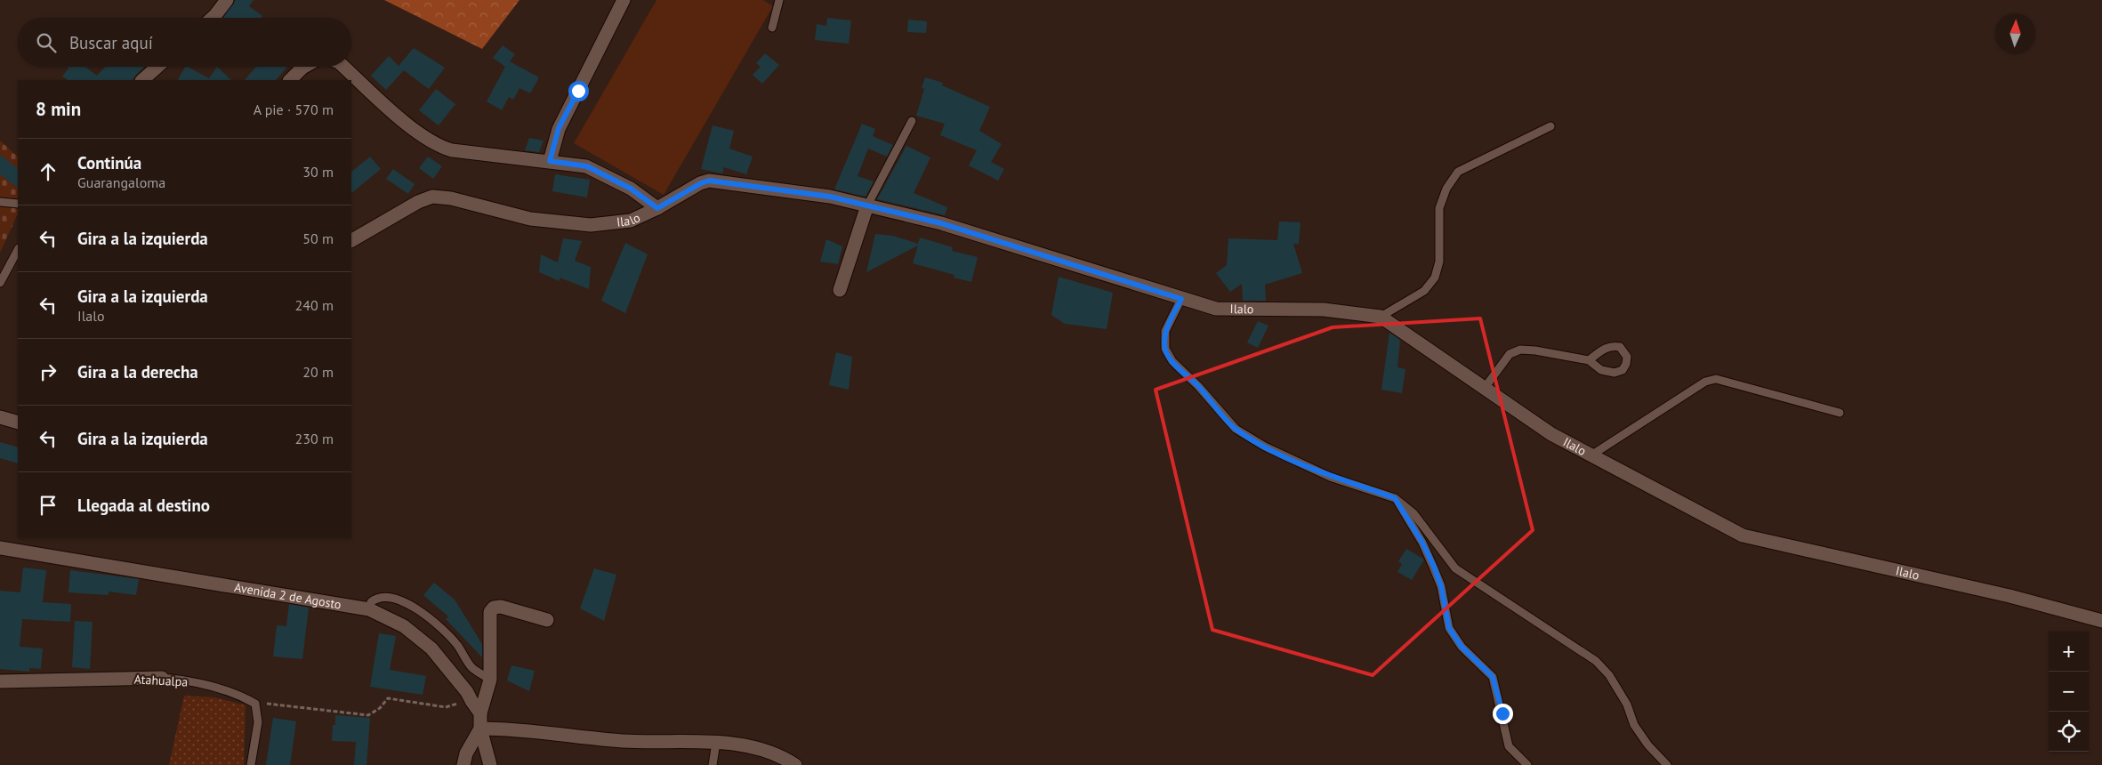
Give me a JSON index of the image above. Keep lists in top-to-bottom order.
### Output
{
  "streets": {
    "street": ["Ilalo", "Avenida 2 de Agosto", "Atahualpa"]
  },
  "north": "top",
  "page": {
    "search": "Buscar aquí",
    "heading": ["8 min", "A pie · 570 m"],
    "list": [
      ["Continúa", "Guarangaloma", "30 m"],
      ["Gira a la izquierda", "50 m"],
      ["Gira a la izquierda", "Ilalo", "240 m"],
      ["Gira a la derecha", "20 m"],
      ["Gira a la izquierda", "230 m"],
      "Llegada al destino"
    ],
    "map_buttons": ["+", "−"]
  }
}
